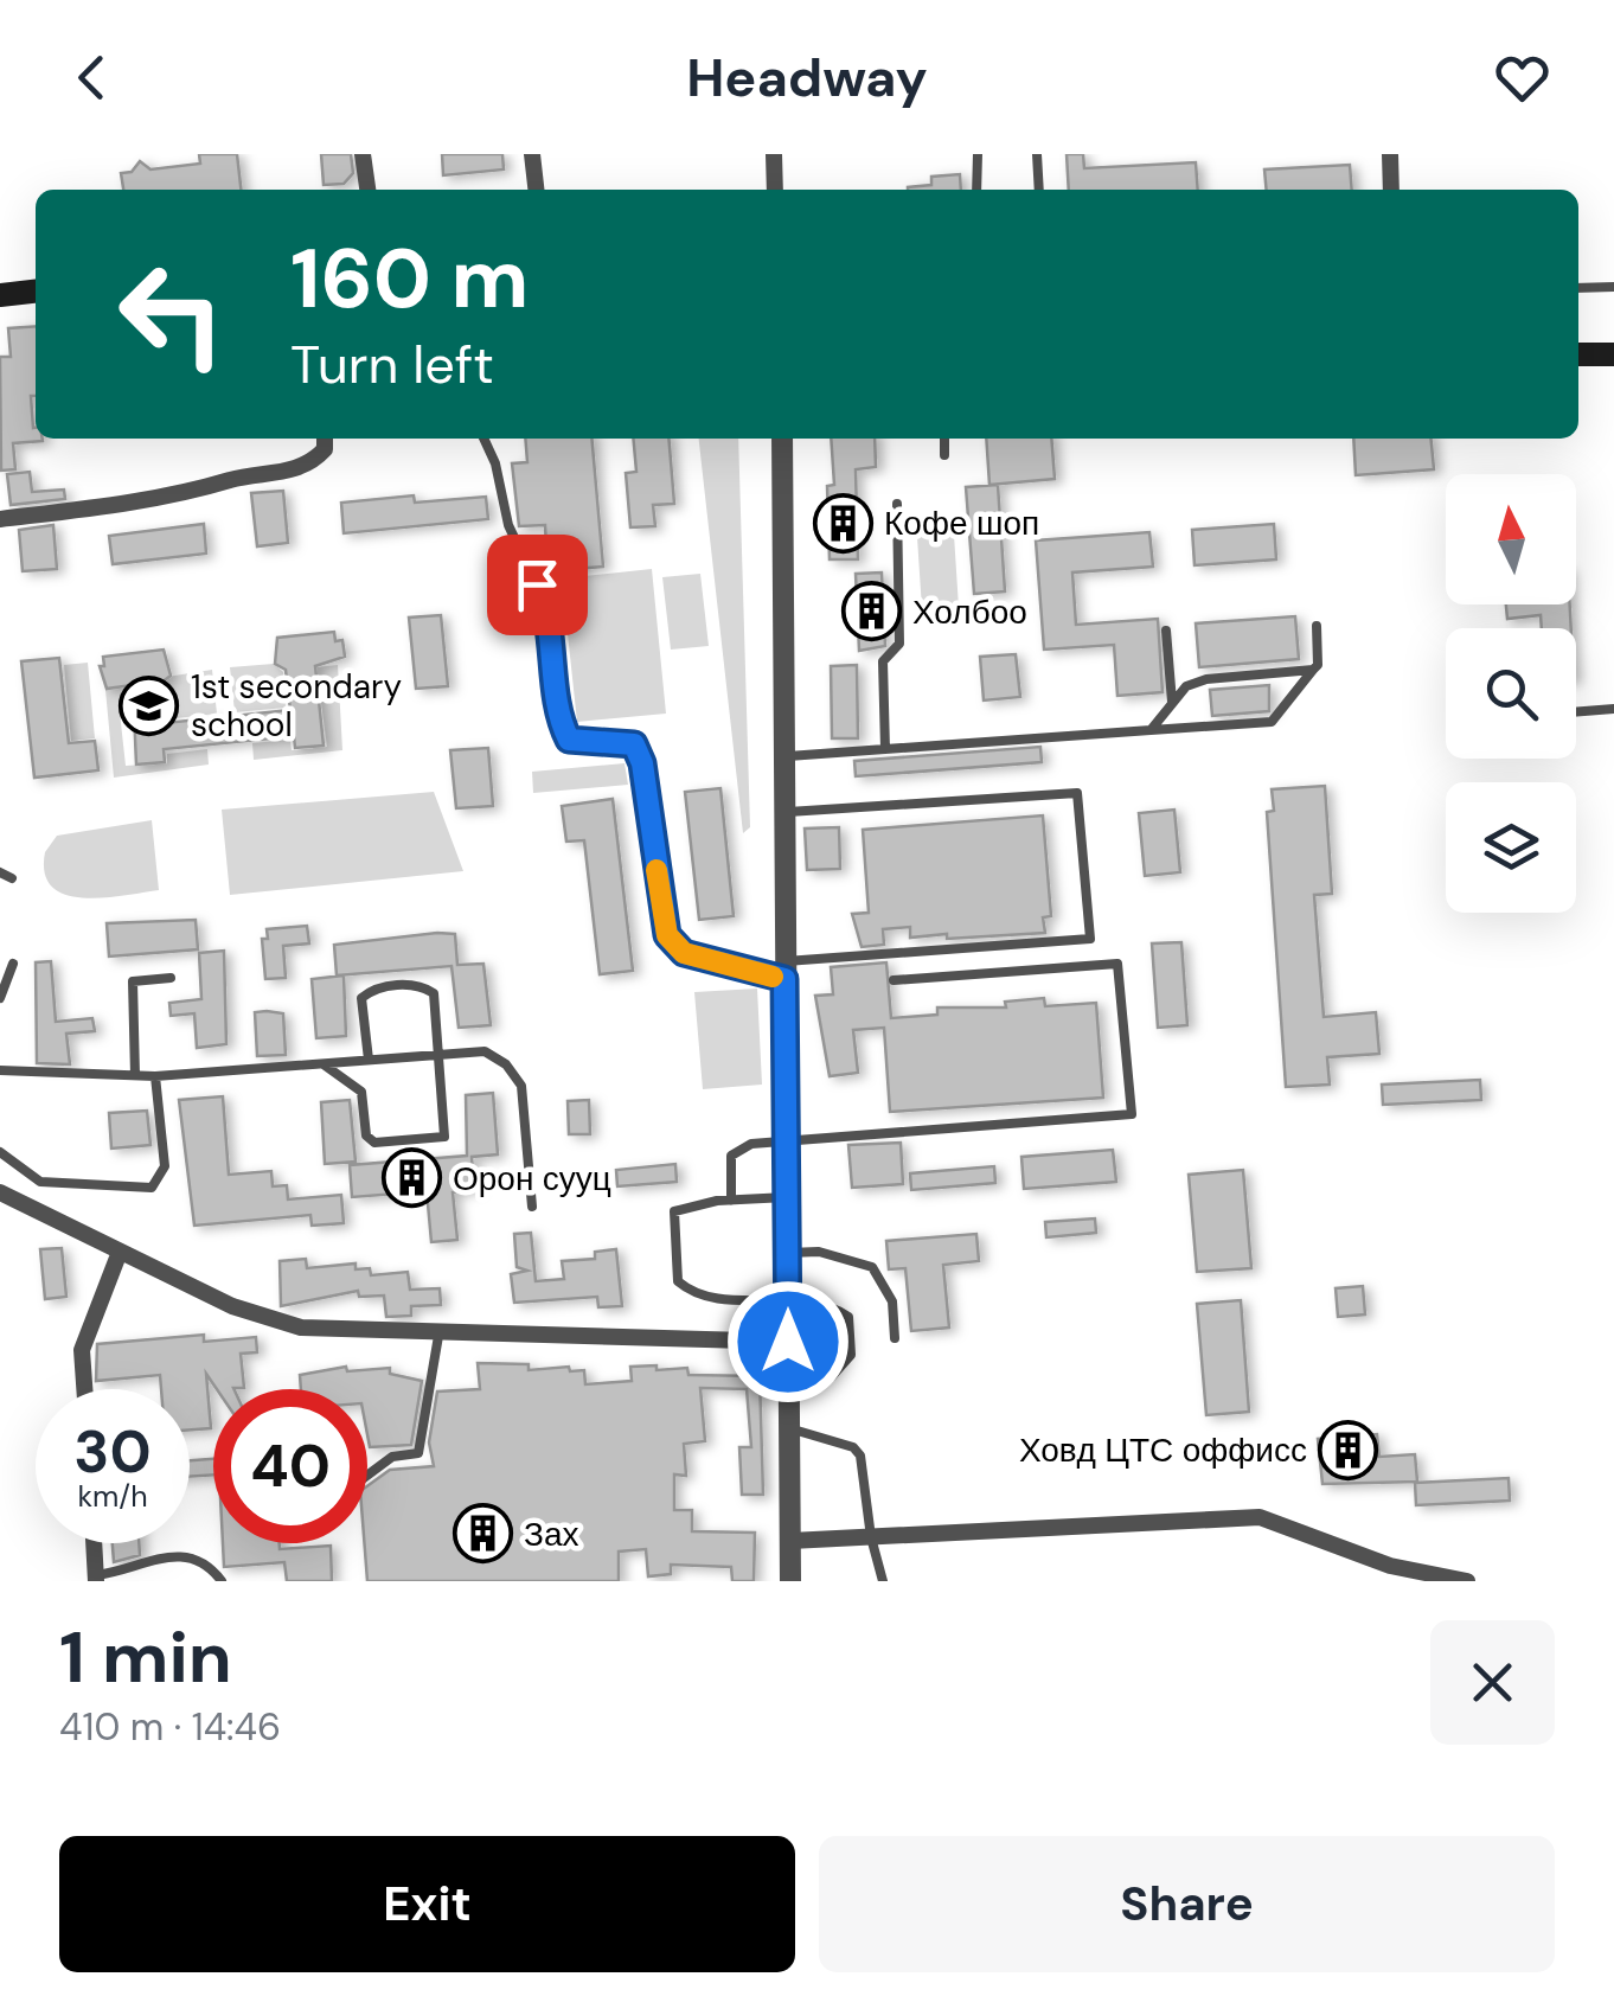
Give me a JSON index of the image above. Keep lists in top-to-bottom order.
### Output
{
  "places": {
    "building": [
      "Кофе шоп",
      "Холбоо",
      "Орон сууц",
      "Ховд ЦТС оффисс",
      "Зах"
    ],
    "school or university": ["1st secondary school"]
  },
  "north": "top",
  "page": {
    "header": "Headway",
    "turn": ["160 m", "Turn left"],
    "speed": "30 km/h",
    "limit": "40",
    "heading": ["1 min", "410 m · 14:46"],
    "buttons": ["Exit", "Share"]
  }
}
